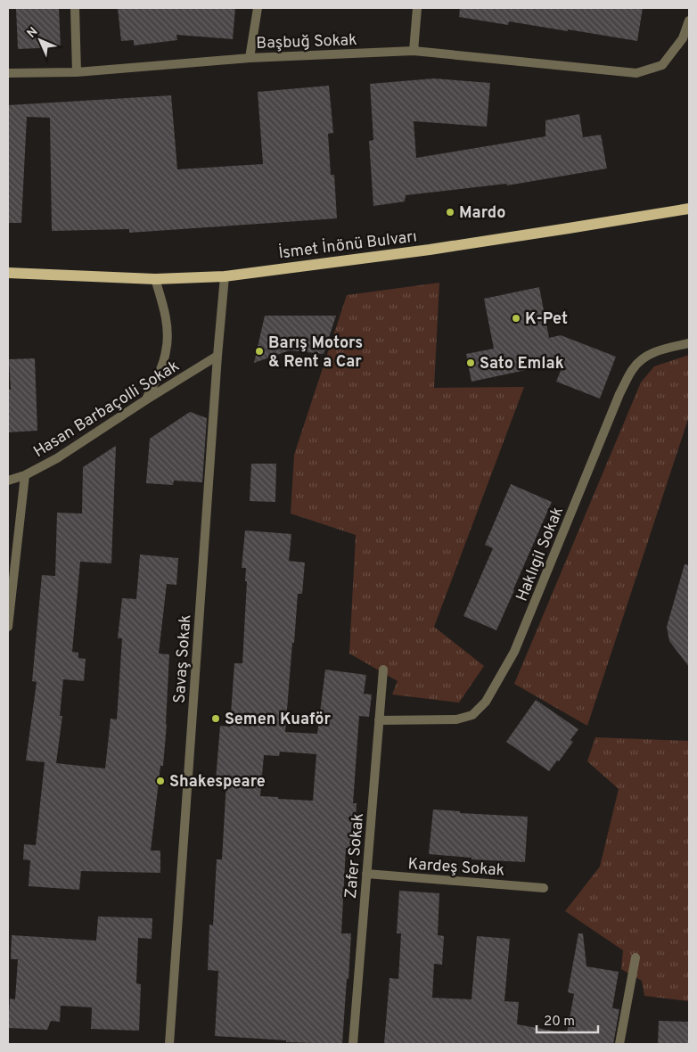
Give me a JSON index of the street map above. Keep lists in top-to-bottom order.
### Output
{
  "streets": {
    "main road": ["İsmet İnönü Bulvarı"],
    "street": [
      "Başbuğ Sokak",
      "Hasan Barbaçolli Sokak",
      "Haklıgil Sokak",
      "Savaş Sokak",
      "Zafer Sokak",
      "Kardeş Sokak"
    ]
  },
  "crossings": [
    ["İsmet İnönü Bulvarı", "Savaş Sokak"],
    ["Hasan Barbaçolli Sokak", "Savaş Sokak"],
    ["Haklıgil Sokak", "Zafer Sokak"],
    ["Zafer Sokak", "Kardeş Sokak"]
  ],
  "places": [
    "Mardo",
    "K-Pet",
    "Barış Motors & Rent a Car",
    "Sato Emlak",
    "Semen Kuaför",
    "Shakespeare"
  ],
  "scale_bar": "20 m",
  "north": "top left"
}
